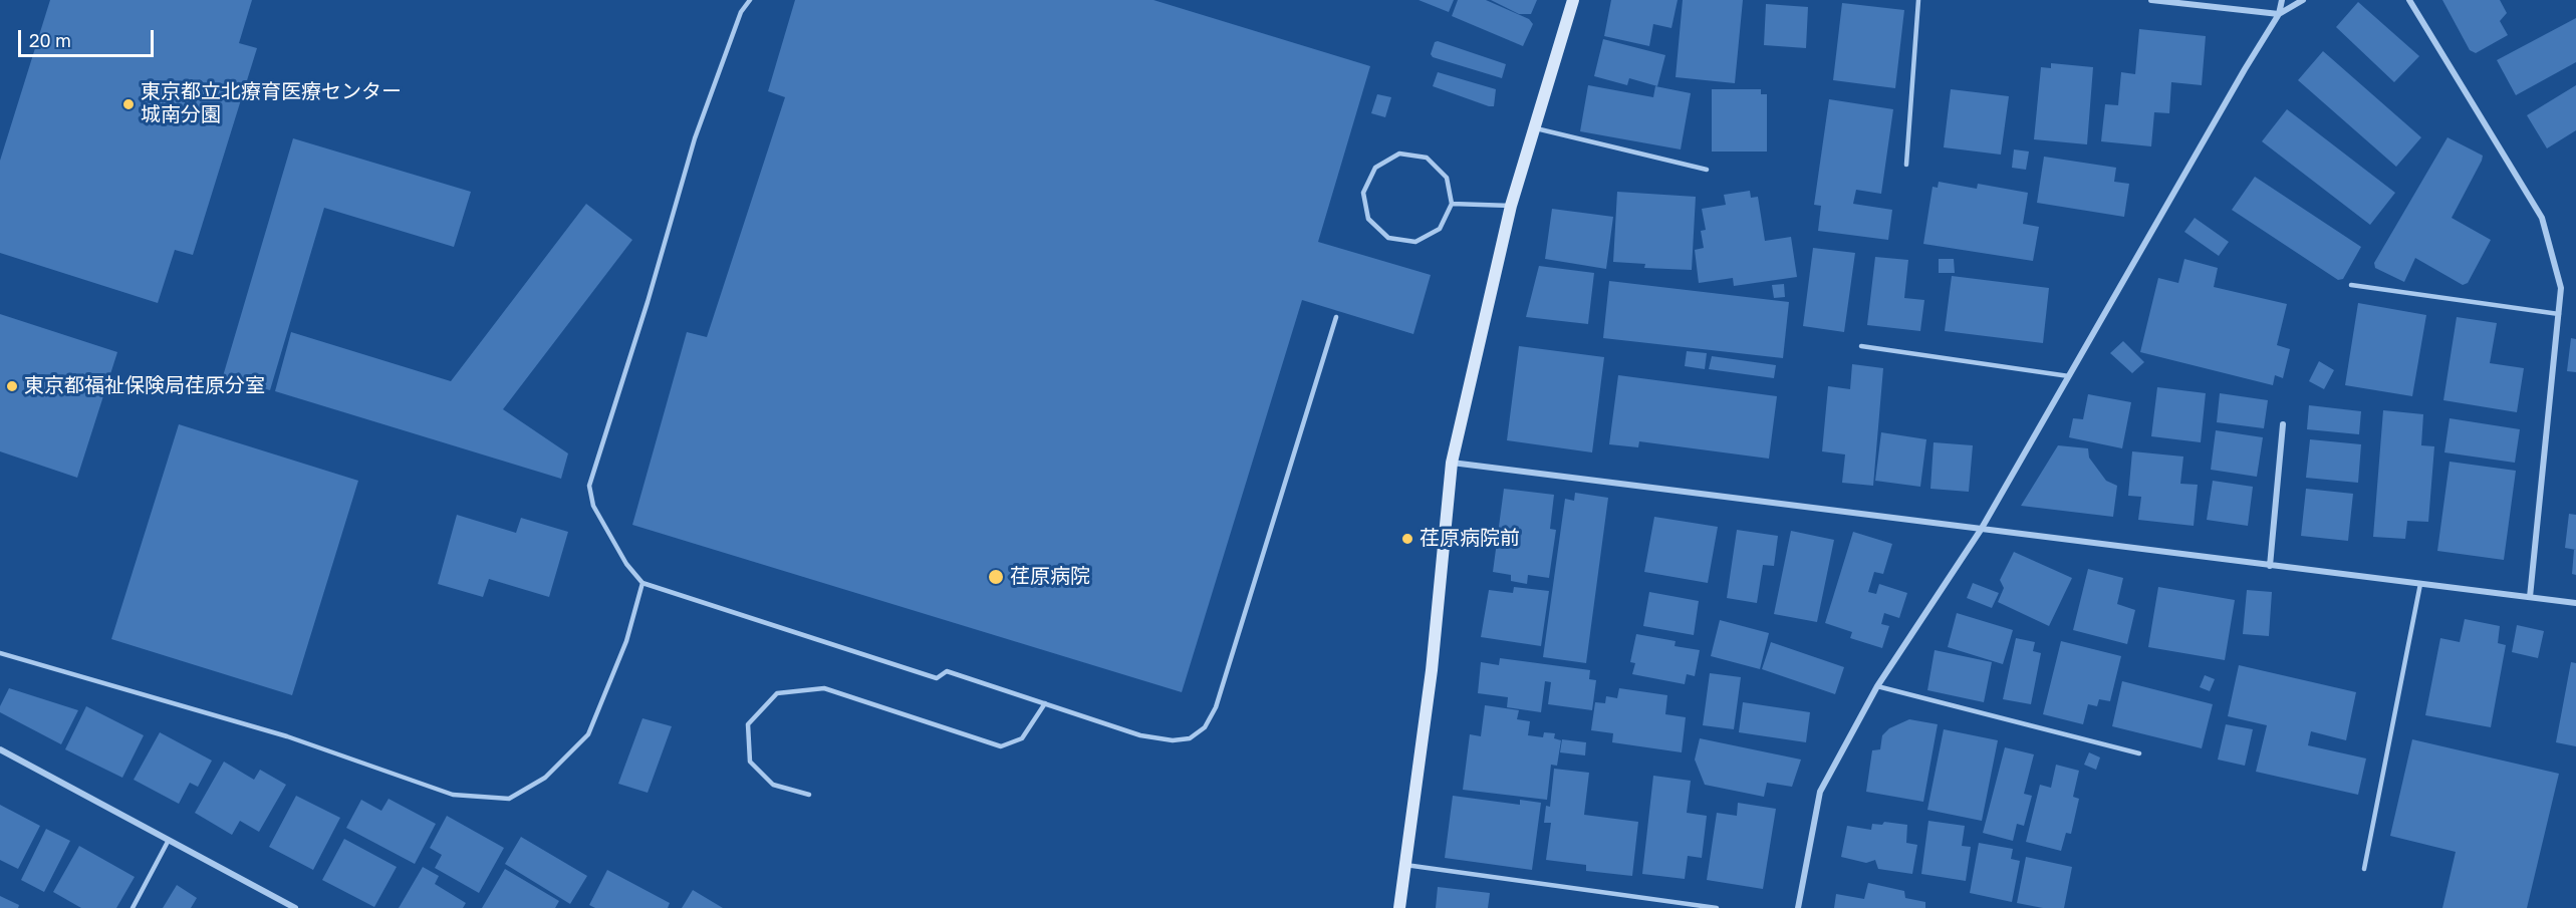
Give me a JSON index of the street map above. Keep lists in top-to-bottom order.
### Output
{
  "places": [
    "東京都立北療育医療センター 城南分園",
    "東京都福祉保険局荏原分室",
    "荏原病院前",
    "荏原病院"
  ],
  "scale_bar": "20 m"
}
